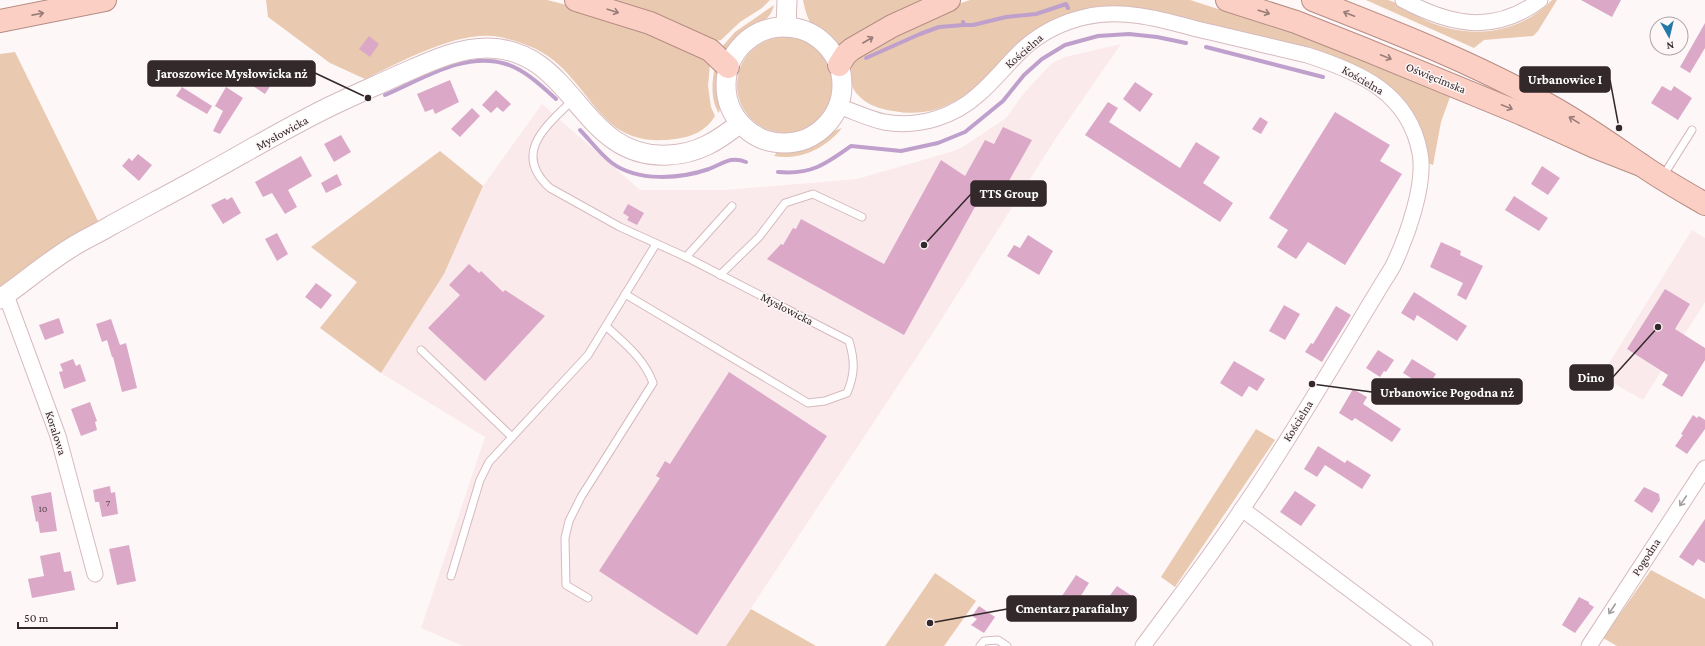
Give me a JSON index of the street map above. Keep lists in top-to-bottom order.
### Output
{
  "streets": {
    "highway": ["Oświęcimska"],
    "street": [
      "Kościelna",
      "Mysłowicka",
      "Koralowa",
      "Pogodna"
    ]
  },
  "crossings": [
    ["Kościelna", "Mysłowicka"],
    ["Mysłowicka", "Koralowa"]
  ],
  "one_way": ["Pogodna"],
  "places": [
    "Jaroszowice Mysłowicka nż",
    "Urbanowice I",
    "TTS Group",
    "Dino",
    "Urbanowice Pogodna nż",
    "Cmentarz parafialny"
  ],
  "house_numbers": ["7", "10"],
  "scale_bar": "50 m",
  "north": "bottom"
}
